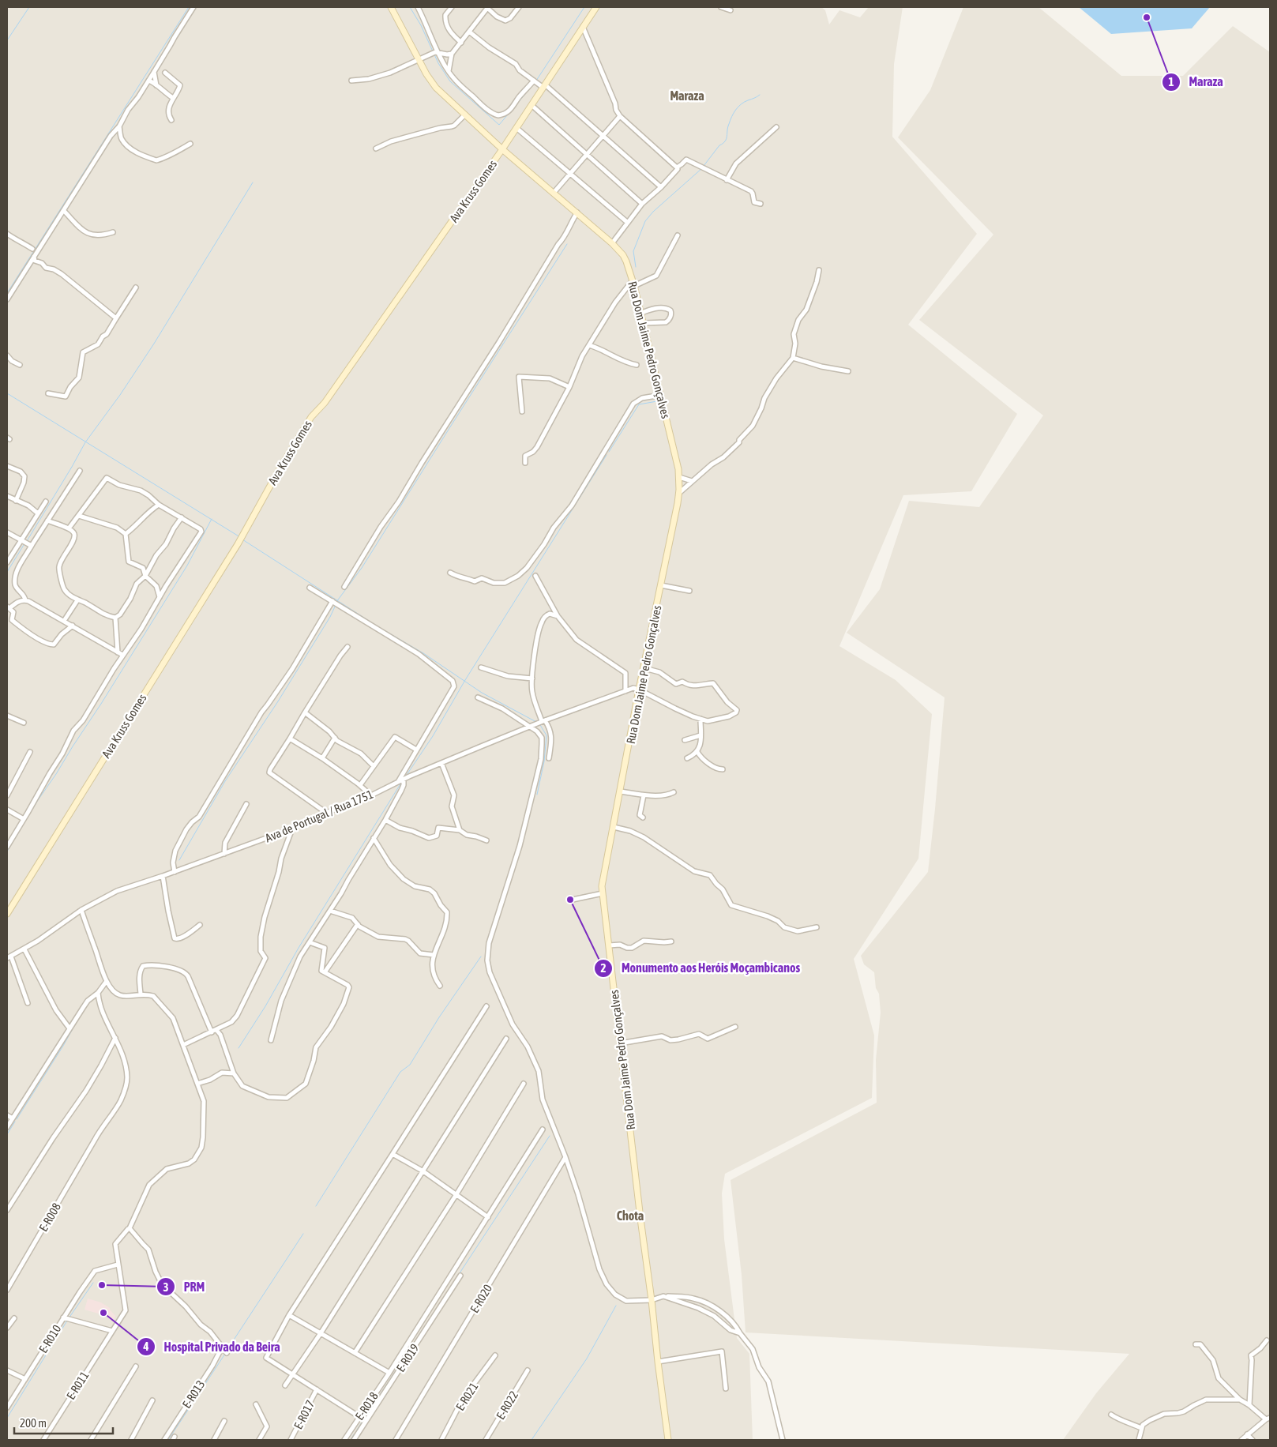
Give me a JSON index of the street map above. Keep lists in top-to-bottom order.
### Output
{
  "streets": {
    "main road": ["Ava Kruss Gomes", "Rua Dom Jaime Pedro Gonçalves"],
    "street": [
      "Ava de Portugal / Rua 1751",
      "E-R008",
      "E-R020",
      "E-R010",
      "E-R019",
      "E-R011",
      "E-R013",
      "E-R021",
      "E-R022",
      "E-R018",
      "E-R017"
    ]
  },
  "crossings": [
    ["Ava Kruss Gomes", "Rua Dom Jaime Pedro Gonçalves"],
    ["Rua Dom Jaime Pedro Gonçalves", "Ava de Portugal / Rua 1751"],
    ["E-R010", "E-R011"]
  ],
  "districts": ["Maraza", "Chota"],
  "places": [
    "Maraza",
    "Monumento aos Heróis Moçambicanos",
    "PRM",
    "Hospital Privado da Beira"
  ],
  "scale_bar": "200 m"
}
